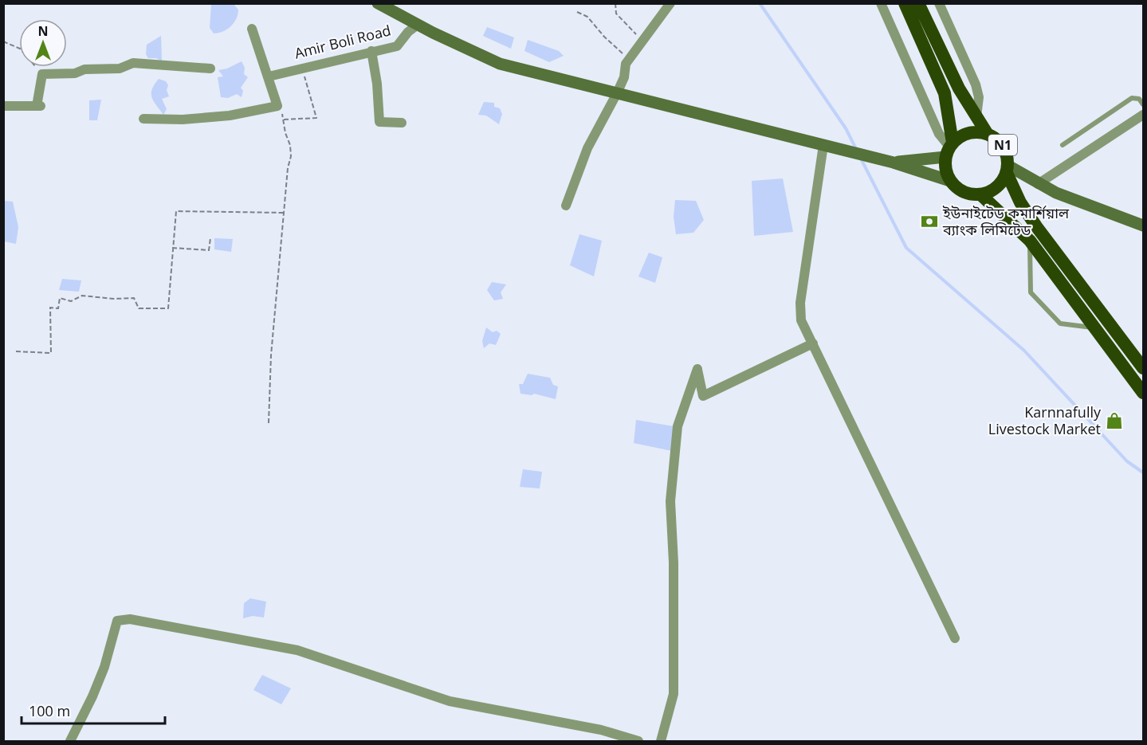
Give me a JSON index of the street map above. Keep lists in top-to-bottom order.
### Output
{
  "streets": {
    "highway": ["N1"],
    "street": ["Amir Boli Road"]
  },
  "places": {
    "bank": ["ইউনাইটেড কমার্শিয়াল ব্যাংক লিমিটেড"],
    "shop": ["Karnnafully Livestock Market"]
  },
  "scale_bar": "100 m",
  "north": "top"
}
